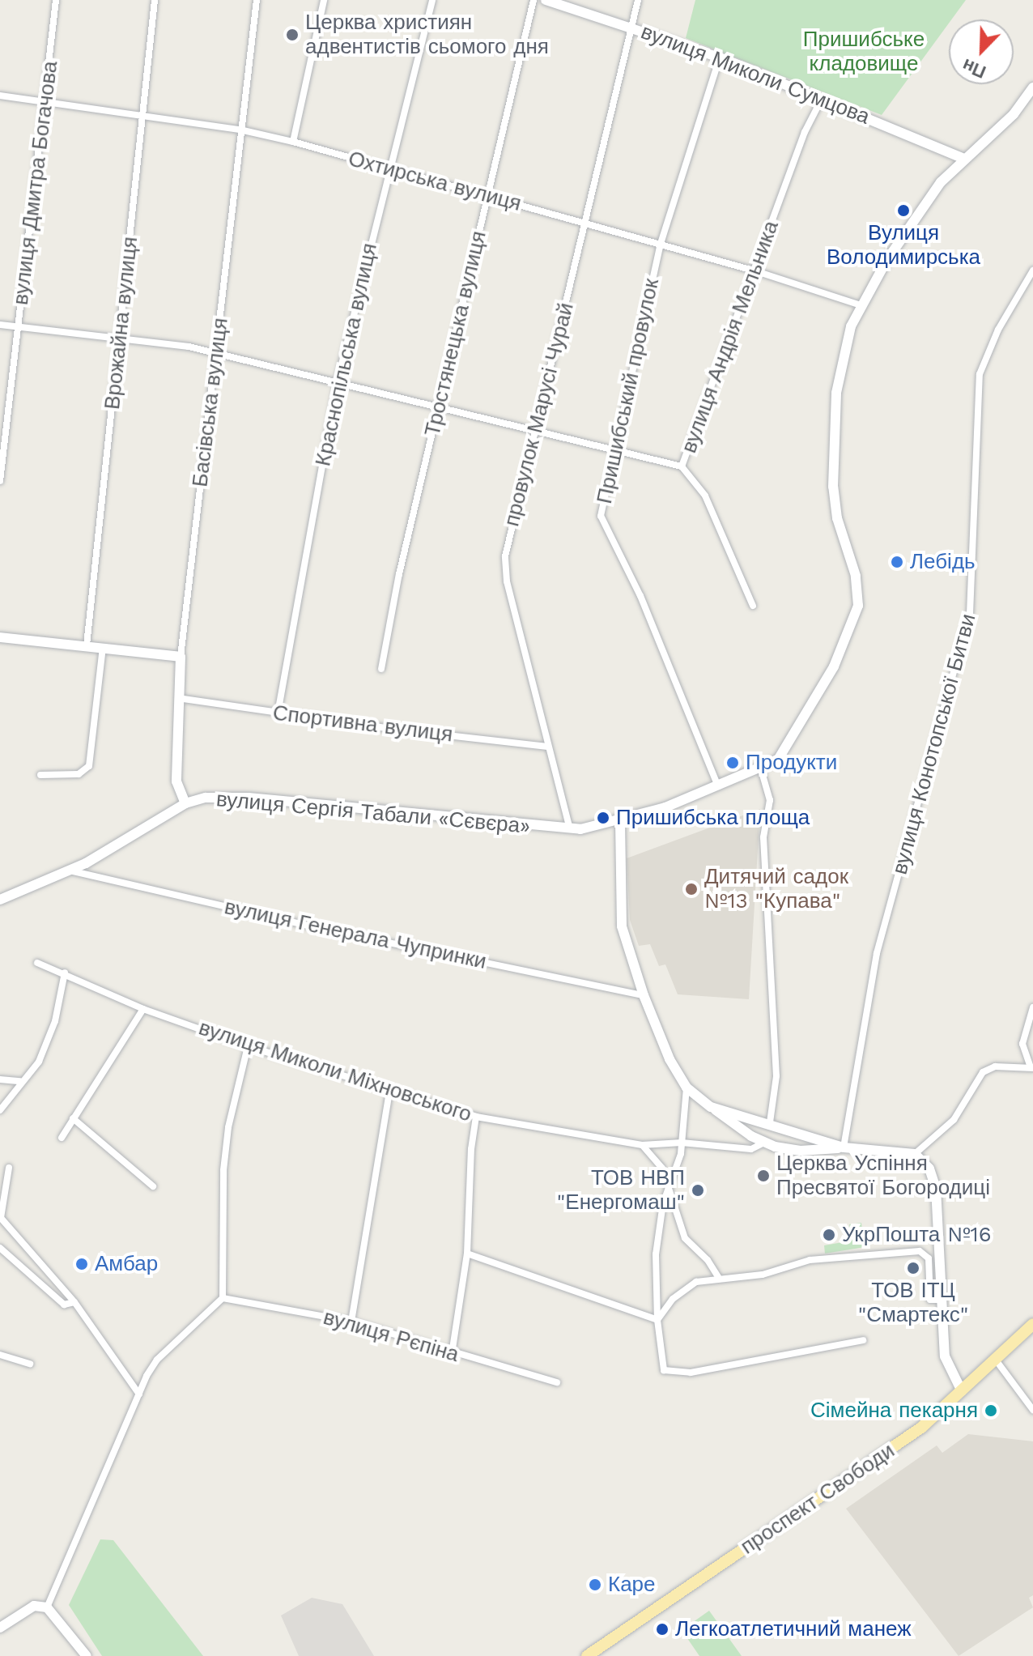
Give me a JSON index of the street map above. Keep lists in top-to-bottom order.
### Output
{
  "streets": {
    "main road": ["проспект Свободи"],
    "street": [
      "вулиця Миколи Сумцова",
      "Охтирська вулиця",
      "вулиця Дмитра Богачова",
      "Врожайна вулиця",
      "Тростянецька вулиця",
      "вулиця Андрія Мельника",
      "Краснопільська вулиця",
      "Пришибський провулок",
      "Басівська вулиця",
      "провулок Марусі Чурай",
      "Спортивна вулиця",
      "вулиця Конотопської Битви",
      "вулиця Сергія Табали «Сєвєра»",
      "вулиця Генерала Чупринки",
      "вулиця Миколи Міхновського",
      "вулиця Рєпіна"
    ]
  },
  "crossings": [
    ["вулиця Миколи Сумцова", "вулиця Андрія Мельника"],
    ["вулиця Миколи Сумцова", "Пришибський провулок"],
    ["вулиця Миколи Сумцова", "провулок Марусі Чурай"],
    ["вулиця Миколи Сумцова", "вулиця Сергія Табали «Сєвєра»"],
    ["Охтирська вулиця", "вулиця Дмитра Богачова"],
    ["Охтирська вулиця", "Врожайна вулиця"],
    ["Охтирська вулиця", "Тростянецька вулиця"],
    ["Охтирська вулиця", "вулиця Андрія Мельника"],
    ["Охтирська вулиця", "Краснопільська вулиця"],
    ["Охтирська вулиця", "Пришибський провулок"],
    ["Охтирська вулиця", "Басівська вулиця"],
    ["Охтирська вулиця", "провулок Марусі Чурай"],
    ["Охтирська вулиця", "вулиця Сергія Табали «Сєвєра»"],
    ["Краснопільська вулиця", "Спортивна вулиця"],
    ["Пришибський провулок", "вулиця Сергія Табали «Сєвєра»"],
    ["Басівська вулиця", "Спортивна вулиця"],
    ["Басівська вулиця", "вулиця Сергія Табали «Сєвєра»"],
    ["провулок Марусі Чурай", "Спортивна вулиця"],
    ["провулок Марусі Чурай", "вулиця Сергія Табали «Сєвєра»"],
    ["вулиця Сергія Табали «Сєвєра»", "вулиця Генерала Чупринки"]
  ],
  "parks": ["Пришибське кладовище"],
  "places": [
    "Церква християн адвентистів сьомого дня",
    "Вулиця Володимирська",
    "Лебідь",
    "Продукти",
    "Пришибська площа",
    "Дитячий садок №13 \"Купава\"",
    "Церква Успіння Пресвятої Богородиці",
    "ТОВ НВП \"Енергомаш\"",
    "УкрПошта №16",
    "Амбар",
    "ТОВ ІТЦ \"Смартекс\"",
    "Сімейна пекарня",
    "Каре",
    "Легкоатлетичний манеж"
  ],
  "north": "bottom left"
}
